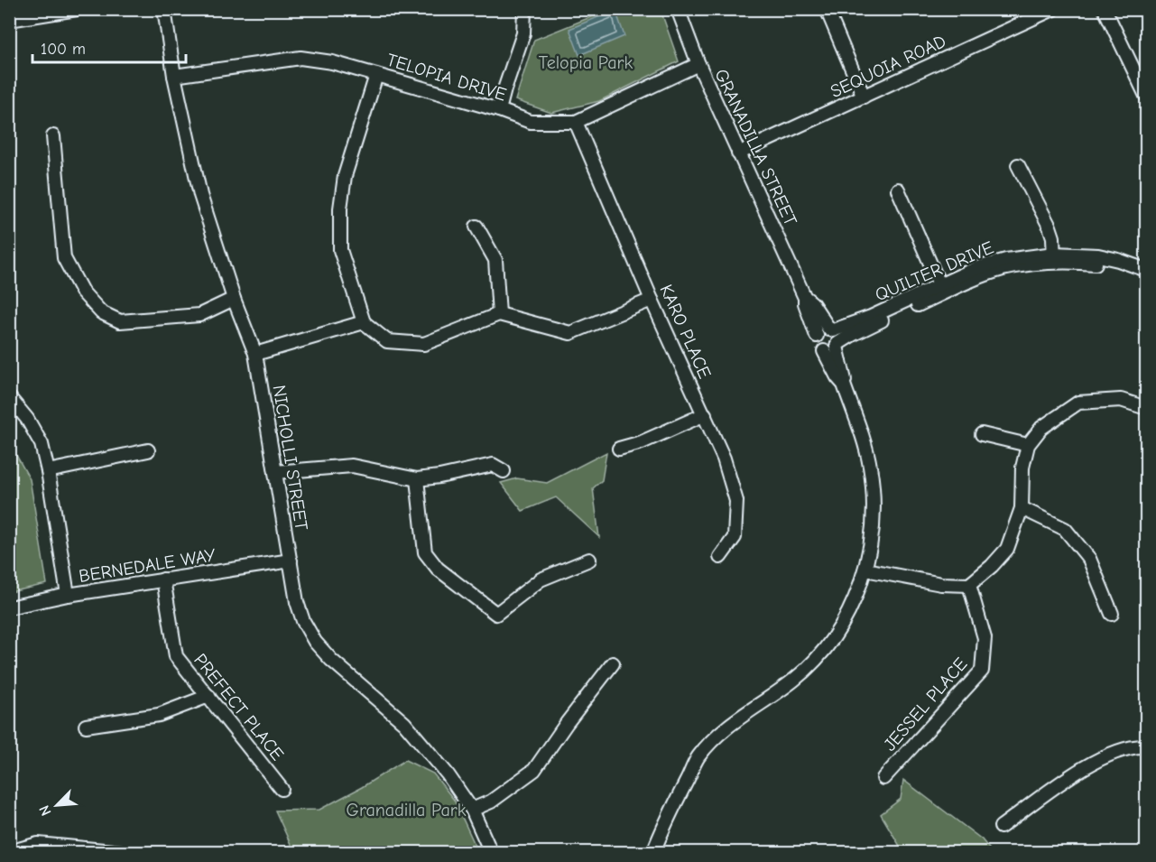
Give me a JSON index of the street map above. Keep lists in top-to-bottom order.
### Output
{
  "streets": {
    "street": [
      "SEQUOIA ROAD",
      "TELOPIA DRIVE",
      "GRANADILLA STREET",
      "QUILTER DRIVE",
      "KARO PLACE",
      "NICHOLLI STREET",
      "BERNEDALE WAY",
      "JESSEL PLACE",
      "PREFECT PLACE"
    ]
  },
  "crossings": [
    ["SEQUOIA ROAD", "GRANADILLA STREET"],
    ["TELOPIA DRIVE", "GRANADILLA STREET"],
    ["TELOPIA DRIVE", "KARO PLACE"],
    ["TELOPIA DRIVE", "NICHOLLI STREET"],
    ["GRANADILLA STREET", "QUILTER DRIVE"],
    ["NICHOLLI STREET", "BERNEDALE WAY"],
    ["BERNEDALE WAY", "PREFECT PLACE"]
  ],
  "parks": ["Telopia Park", "Granadilla Park"],
  "scale_bar": "100 m",
  "north": "bottom left"
}
